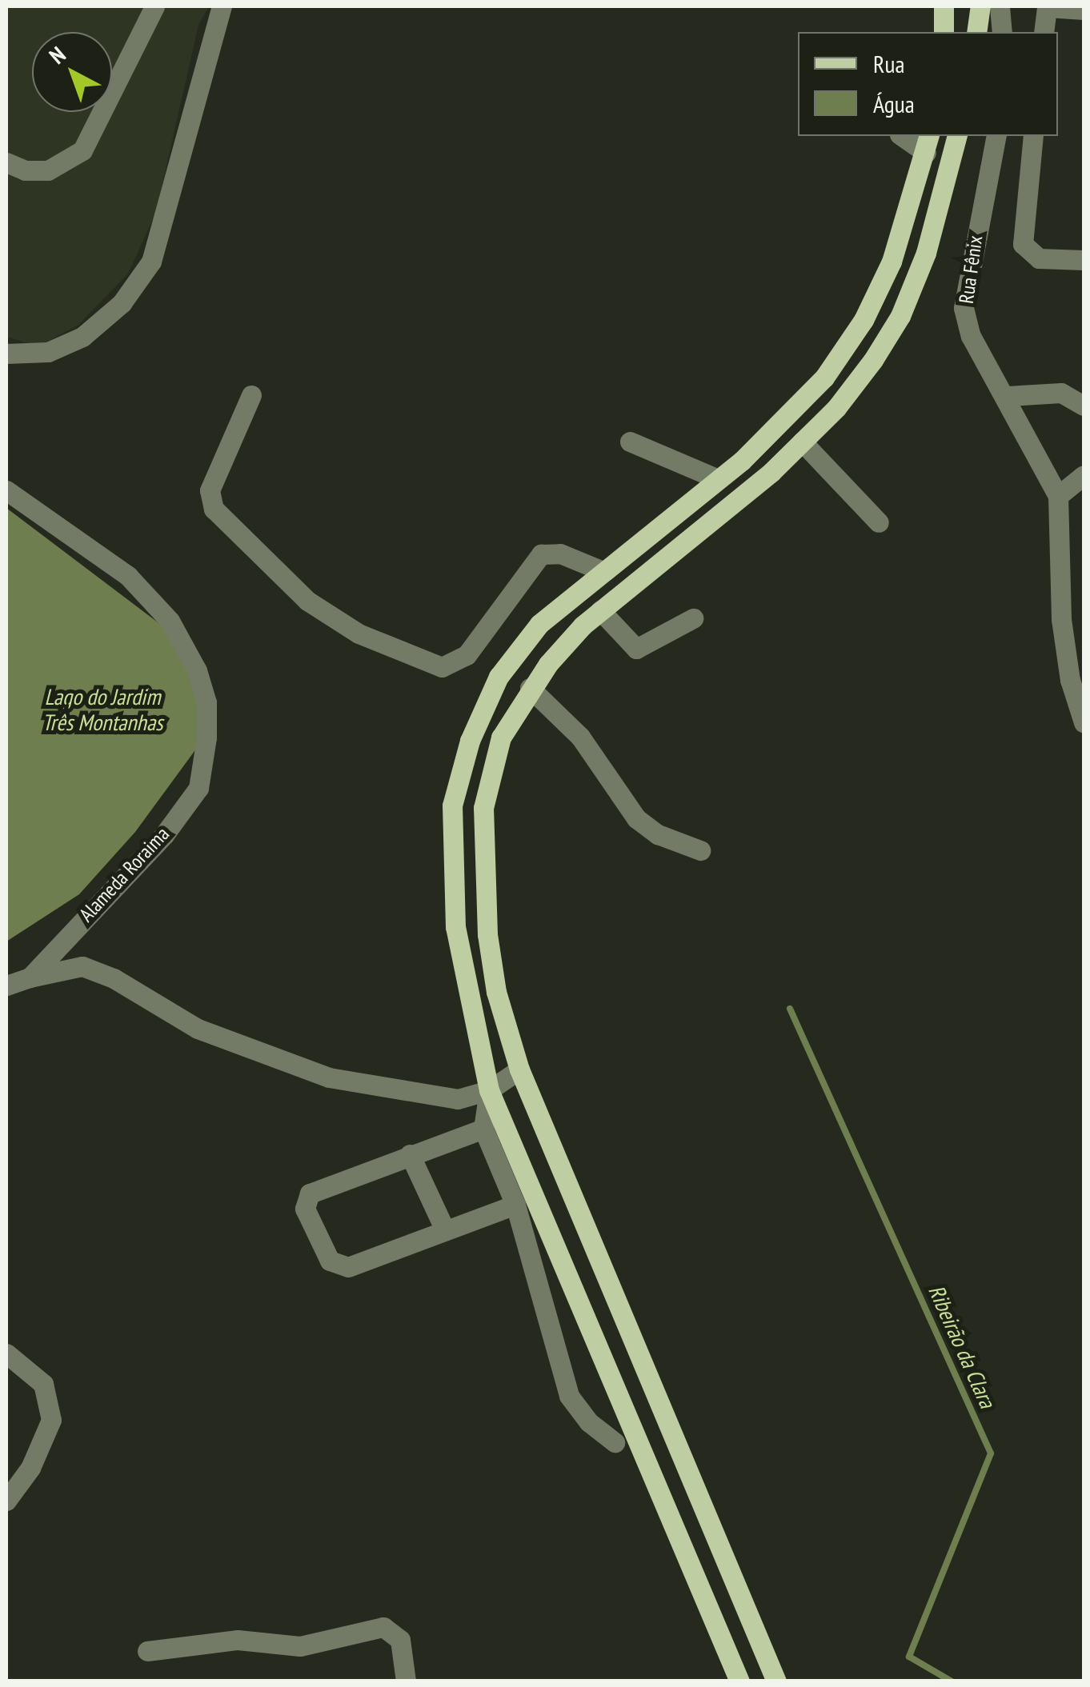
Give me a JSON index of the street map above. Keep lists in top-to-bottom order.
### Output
{
  "streets": {
    "street": ["Rua Fênix", "Alameda Roraima"]
  },
  "water": ["Lago do Jardim Três Montanhas", "Ribeirão da Clara"],
  "legend": ["Rua", "Água"],
  "north": "top left"
}
